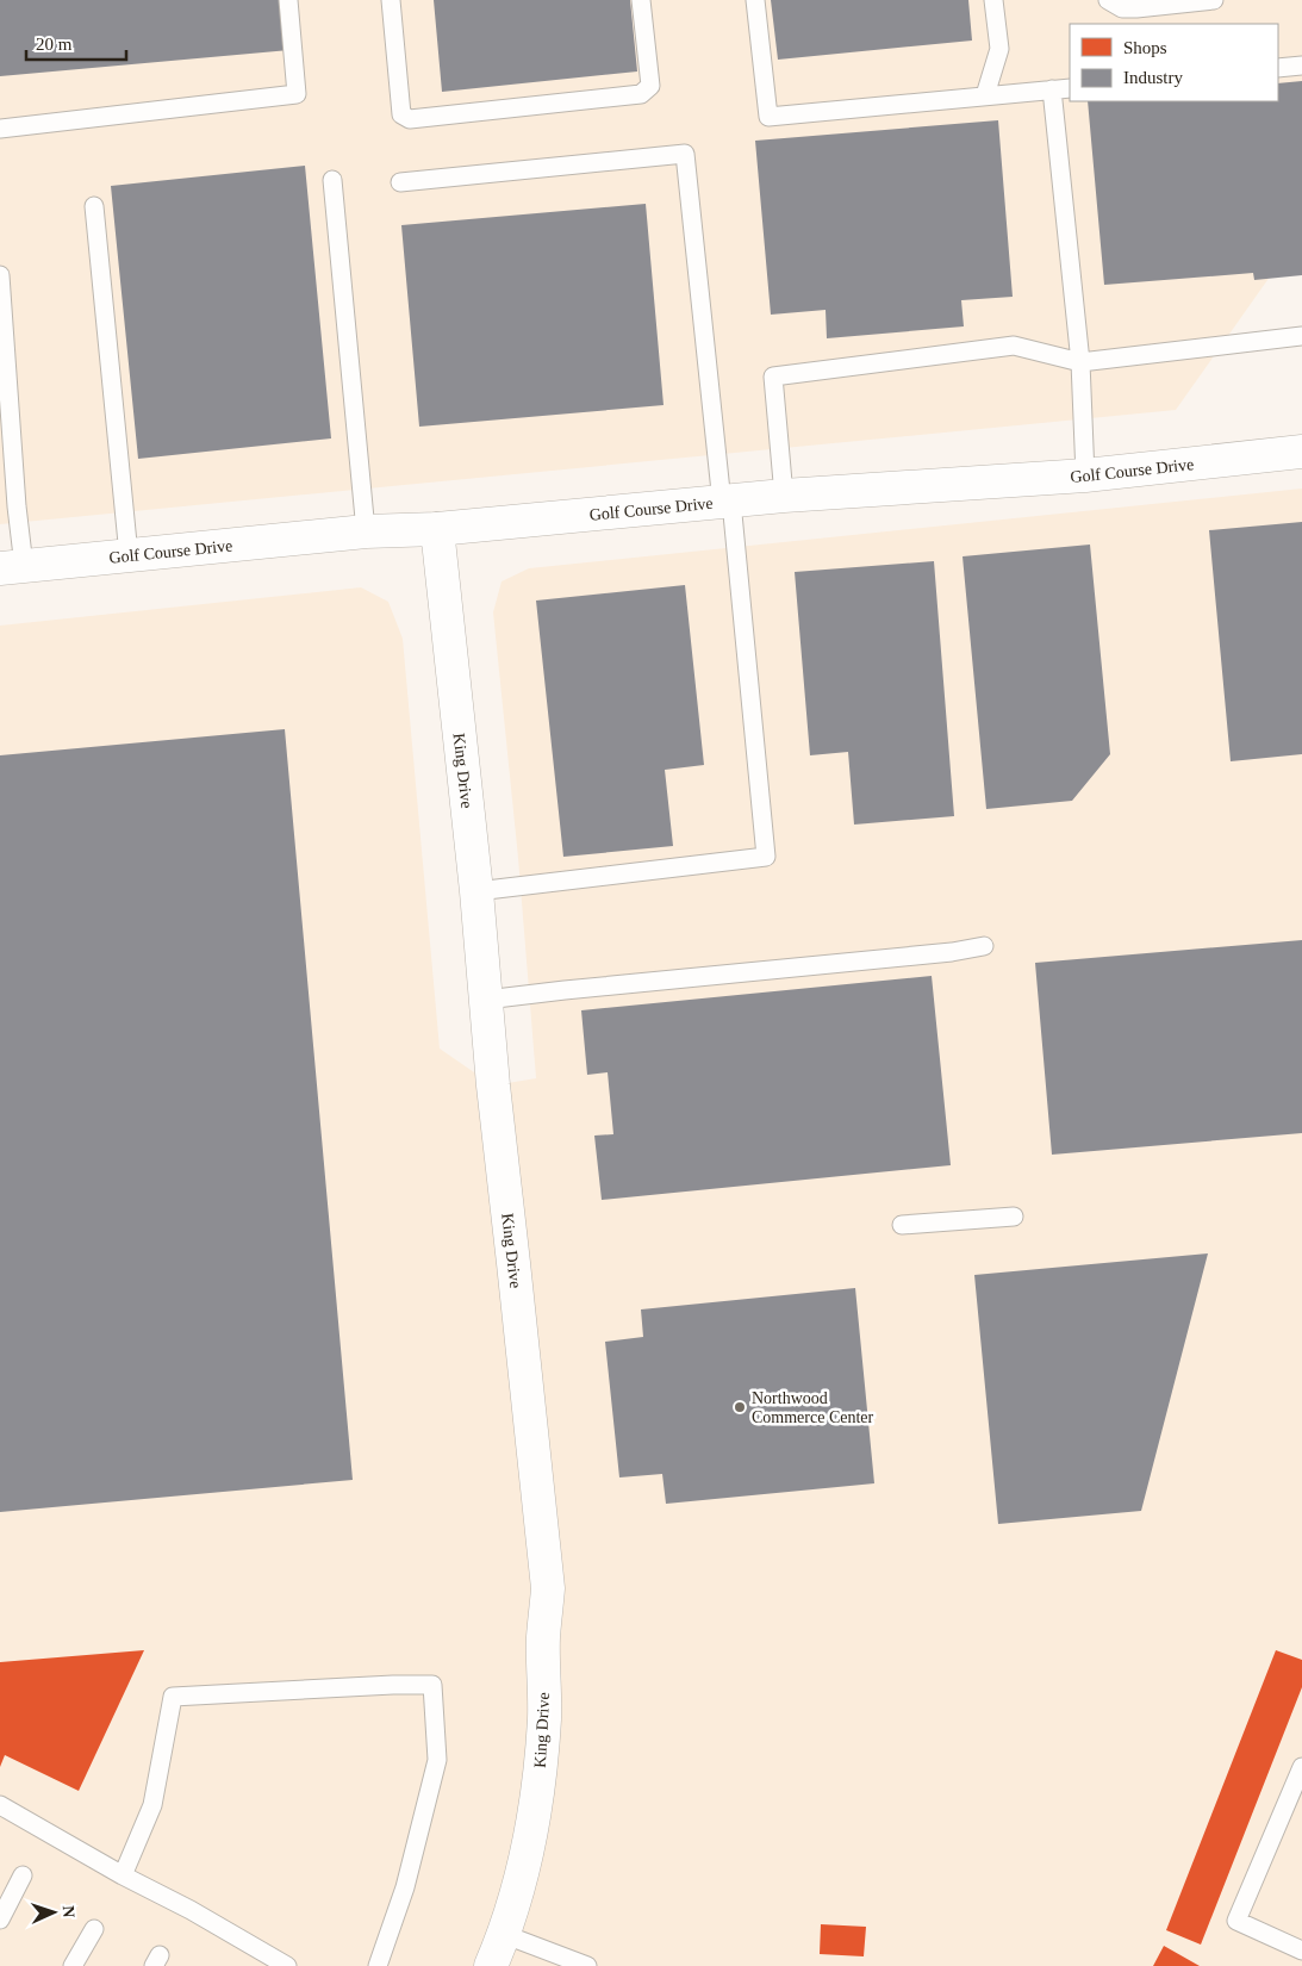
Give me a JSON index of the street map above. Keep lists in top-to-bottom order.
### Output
{
  "streets": {
    "street": ["Golf Course Drive", "King Drive"]
  },
  "crossings": [
    ["Golf Course Drive", "King Drive"]
  ],
  "places": ["Northwood Commerce Center"],
  "legend": ["Shops", "Industry"],
  "scale_bar": "20 m",
  "north": "right"
}
